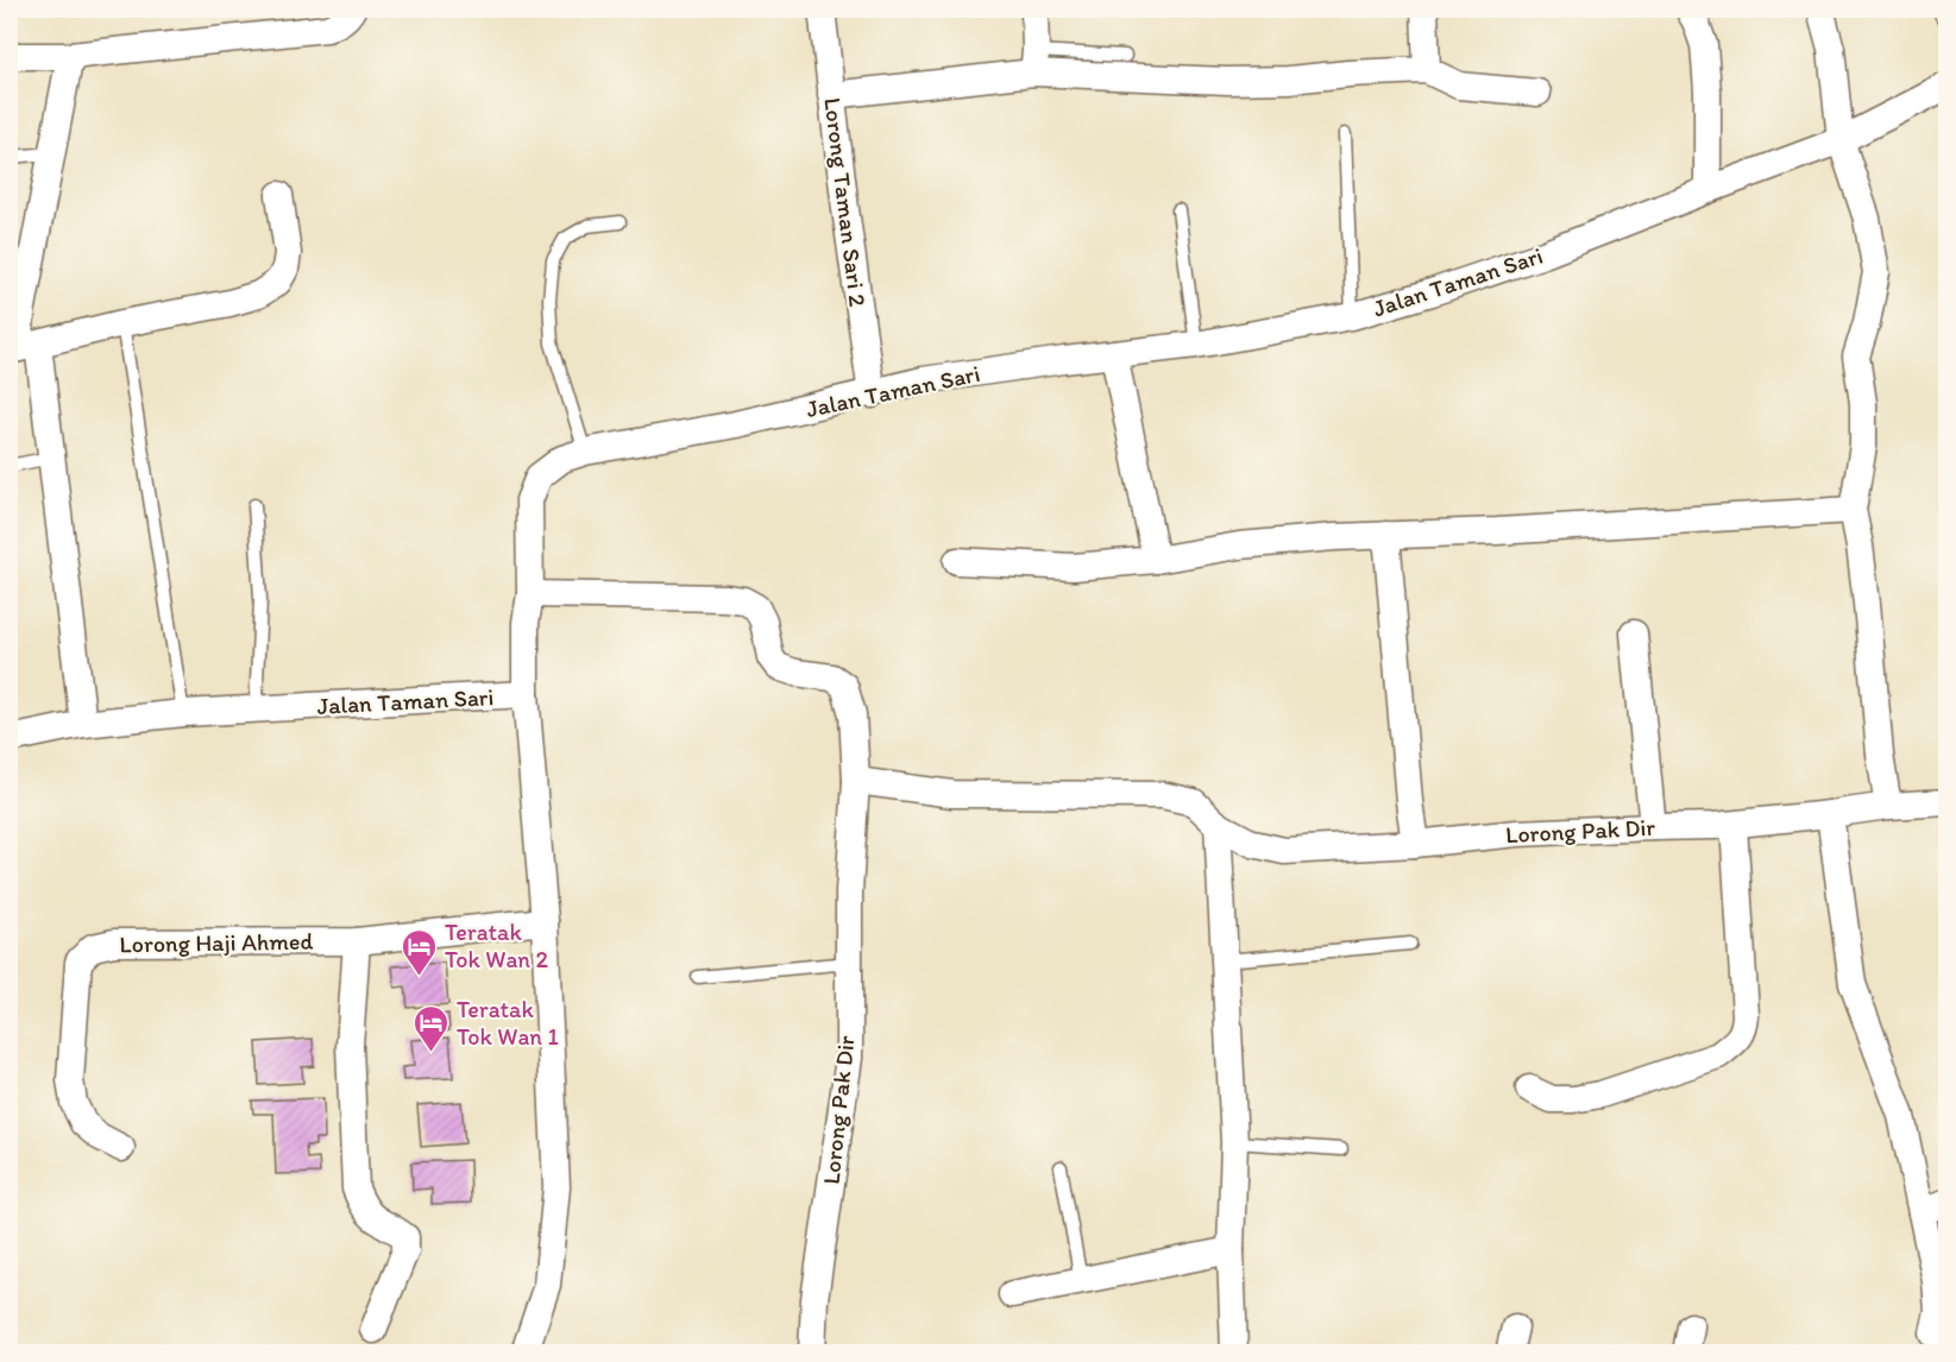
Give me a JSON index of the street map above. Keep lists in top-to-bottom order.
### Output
{
  "streets": {
    "street": [
      "Lorong Taman Sari 2",
      "Jalan Taman Sari",
      "Lorong Pak Dir",
      "Lorong Haji Ahmed"
    ]
  },
  "crossings": [
    ["Lorong Taman Sari 2", "Jalan Taman Sari"],
    ["Jalan Taman Sari", "Lorong Pak Dir"]
  ],
  "places": {
    "hotel": ["Teratak Tok Wan 2", "Teratak Tok Wan 1"]
  }
}
